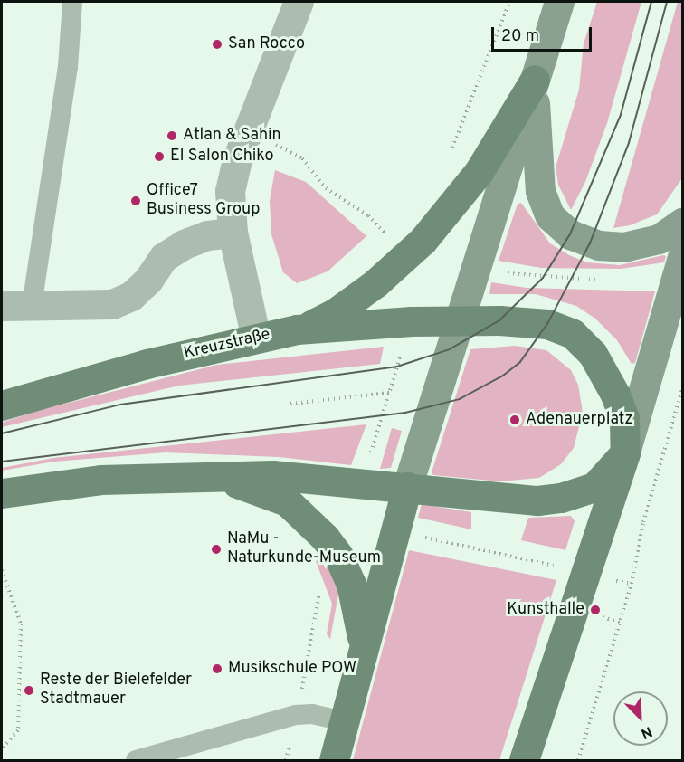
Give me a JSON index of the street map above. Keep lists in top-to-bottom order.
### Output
{
  "streets": {
    "main road": ["Kreuzstraße"]
  },
  "places": [
    "San Rocco",
    "Atlan & Sahin",
    "El Salon Chiko",
    "Office7 Business Group",
    "Adenauerplatz",
    "NaMu - Naturkunde-Museum",
    "Kunsthalle",
    "Musikschule POW",
    "Reste der Bielefelder Stadtmauer"
  ],
  "scale_bar": "20 m",
  "north": "bottom right"
}
